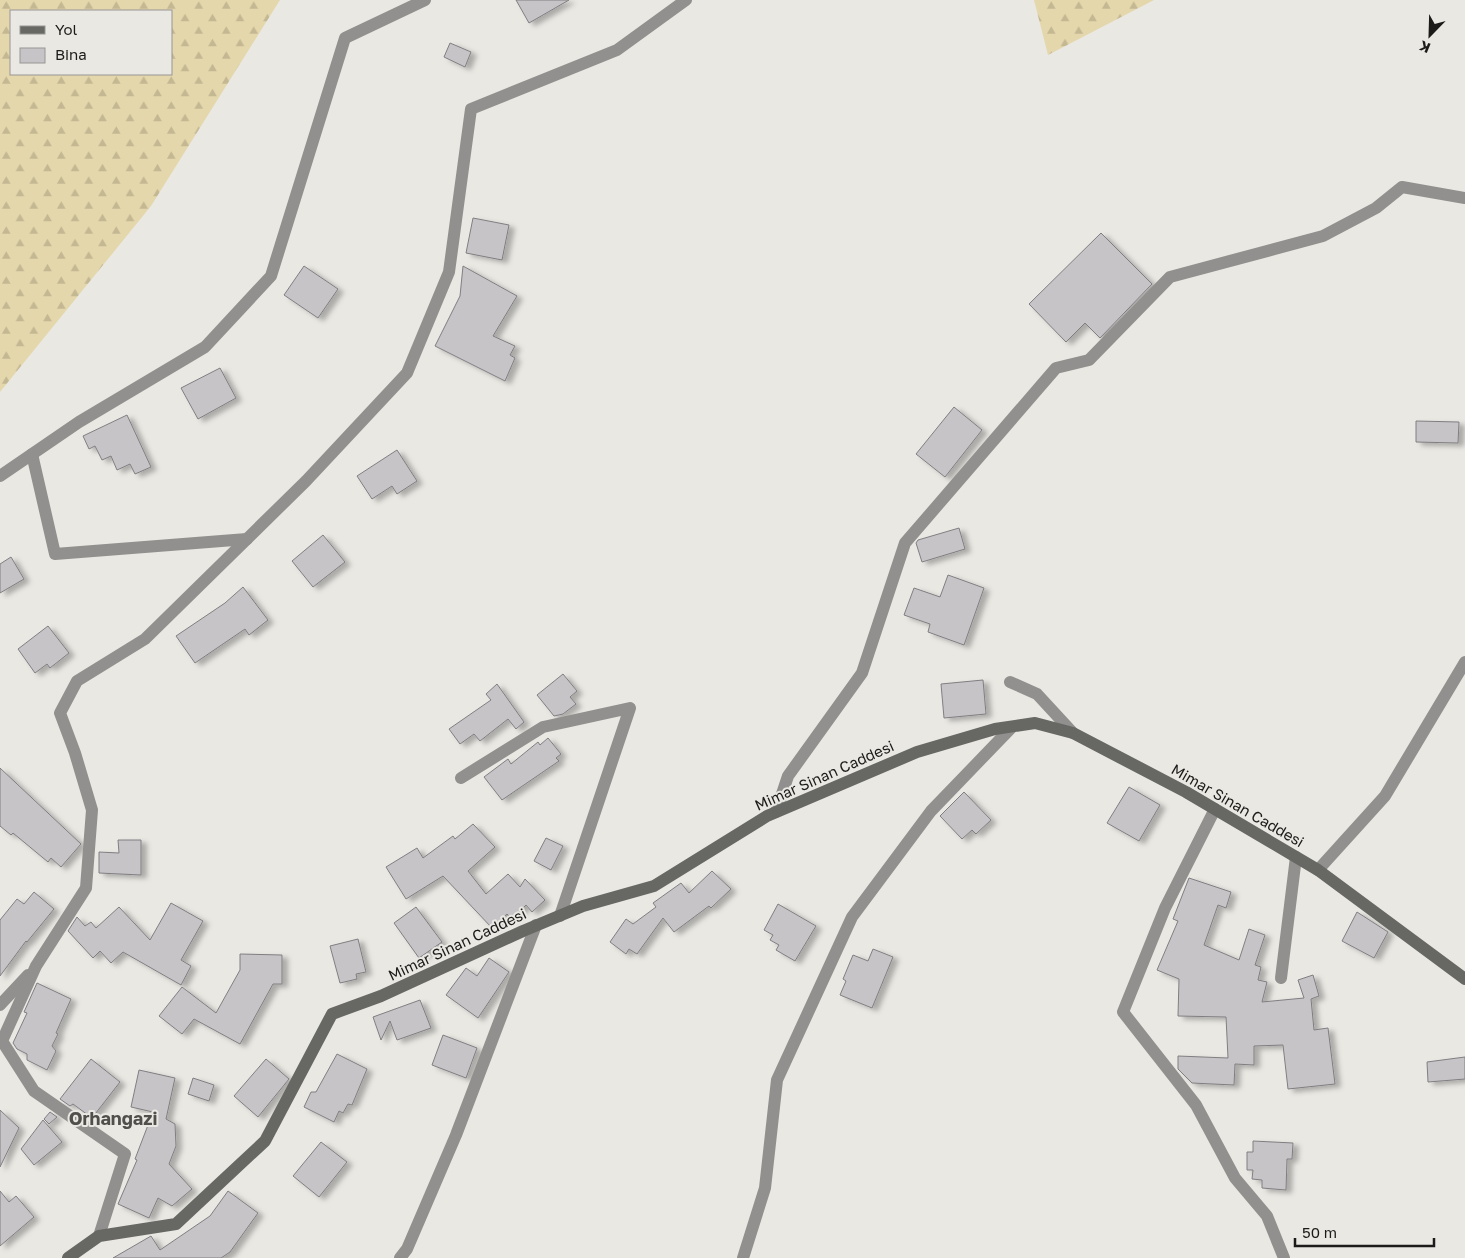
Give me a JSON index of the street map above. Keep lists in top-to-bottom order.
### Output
{
  "streets": {
    "street": ["Mimar Sinan Caddesi"]
  },
  "districts": ["Orhangazi"],
  "legend": ["Yol", "Bina"],
  "scale_bar": "50 m",
  "north": "bottom left"
}
